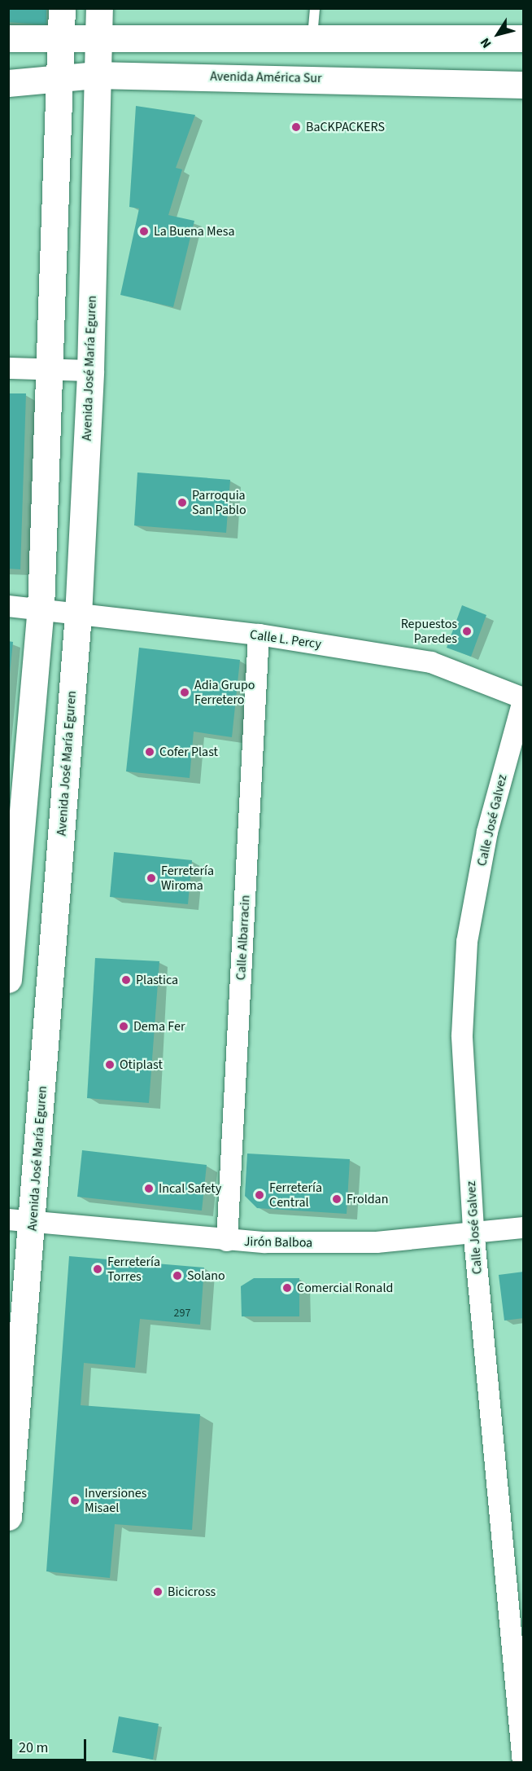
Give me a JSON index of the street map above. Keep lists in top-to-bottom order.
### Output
{
  "streets": {
    "main road": ["Avenida América Sur", "Avenida José María Eguren"],
    "street": [
      "Calle L. Percy",
      "Calle José Galvez",
      "Calle Albarracin",
      "Jirón Balboa"
    ]
  },
  "crossings": [
    ["Avenida América Sur", "Avenida José María Eguren"],
    ["Avenida José María Eguren", "Calle L. Percy"],
    ["Avenida José María Eguren", "Jirón Balboa"],
    ["Calle L. Percy", "Calle José Galvez"],
    ["Calle L. Percy", "Calle Albarracin"],
    ["Calle José Galvez", "Jirón Balboa"],
    ["Calle Albarracin", "Jirón Balboa"]
  ],
  "places": [
    "BaCKPACKERS",
    "La Buena Mesa",
    "Parroquia San Pablo",
    "Repuestos Paredes",
    "Adia Grupo Ferretero",
    "Cofer Plast",
    "Ferretería Wiroma",
    "Plastica",
    "Dema Fer",
    "Otiplast",
    "Incal Safety",
    "Ferretería Central",
    "Froldan",
    "Ferretería Torres",
    "Solano",
    "Comercial Ronald",
    "Inversiones Misael",
    "Bicicross"
  ],
  "house_numbers": ["297"],
  "scale_bar": "20 m",
  "north": "bottom left"
}
